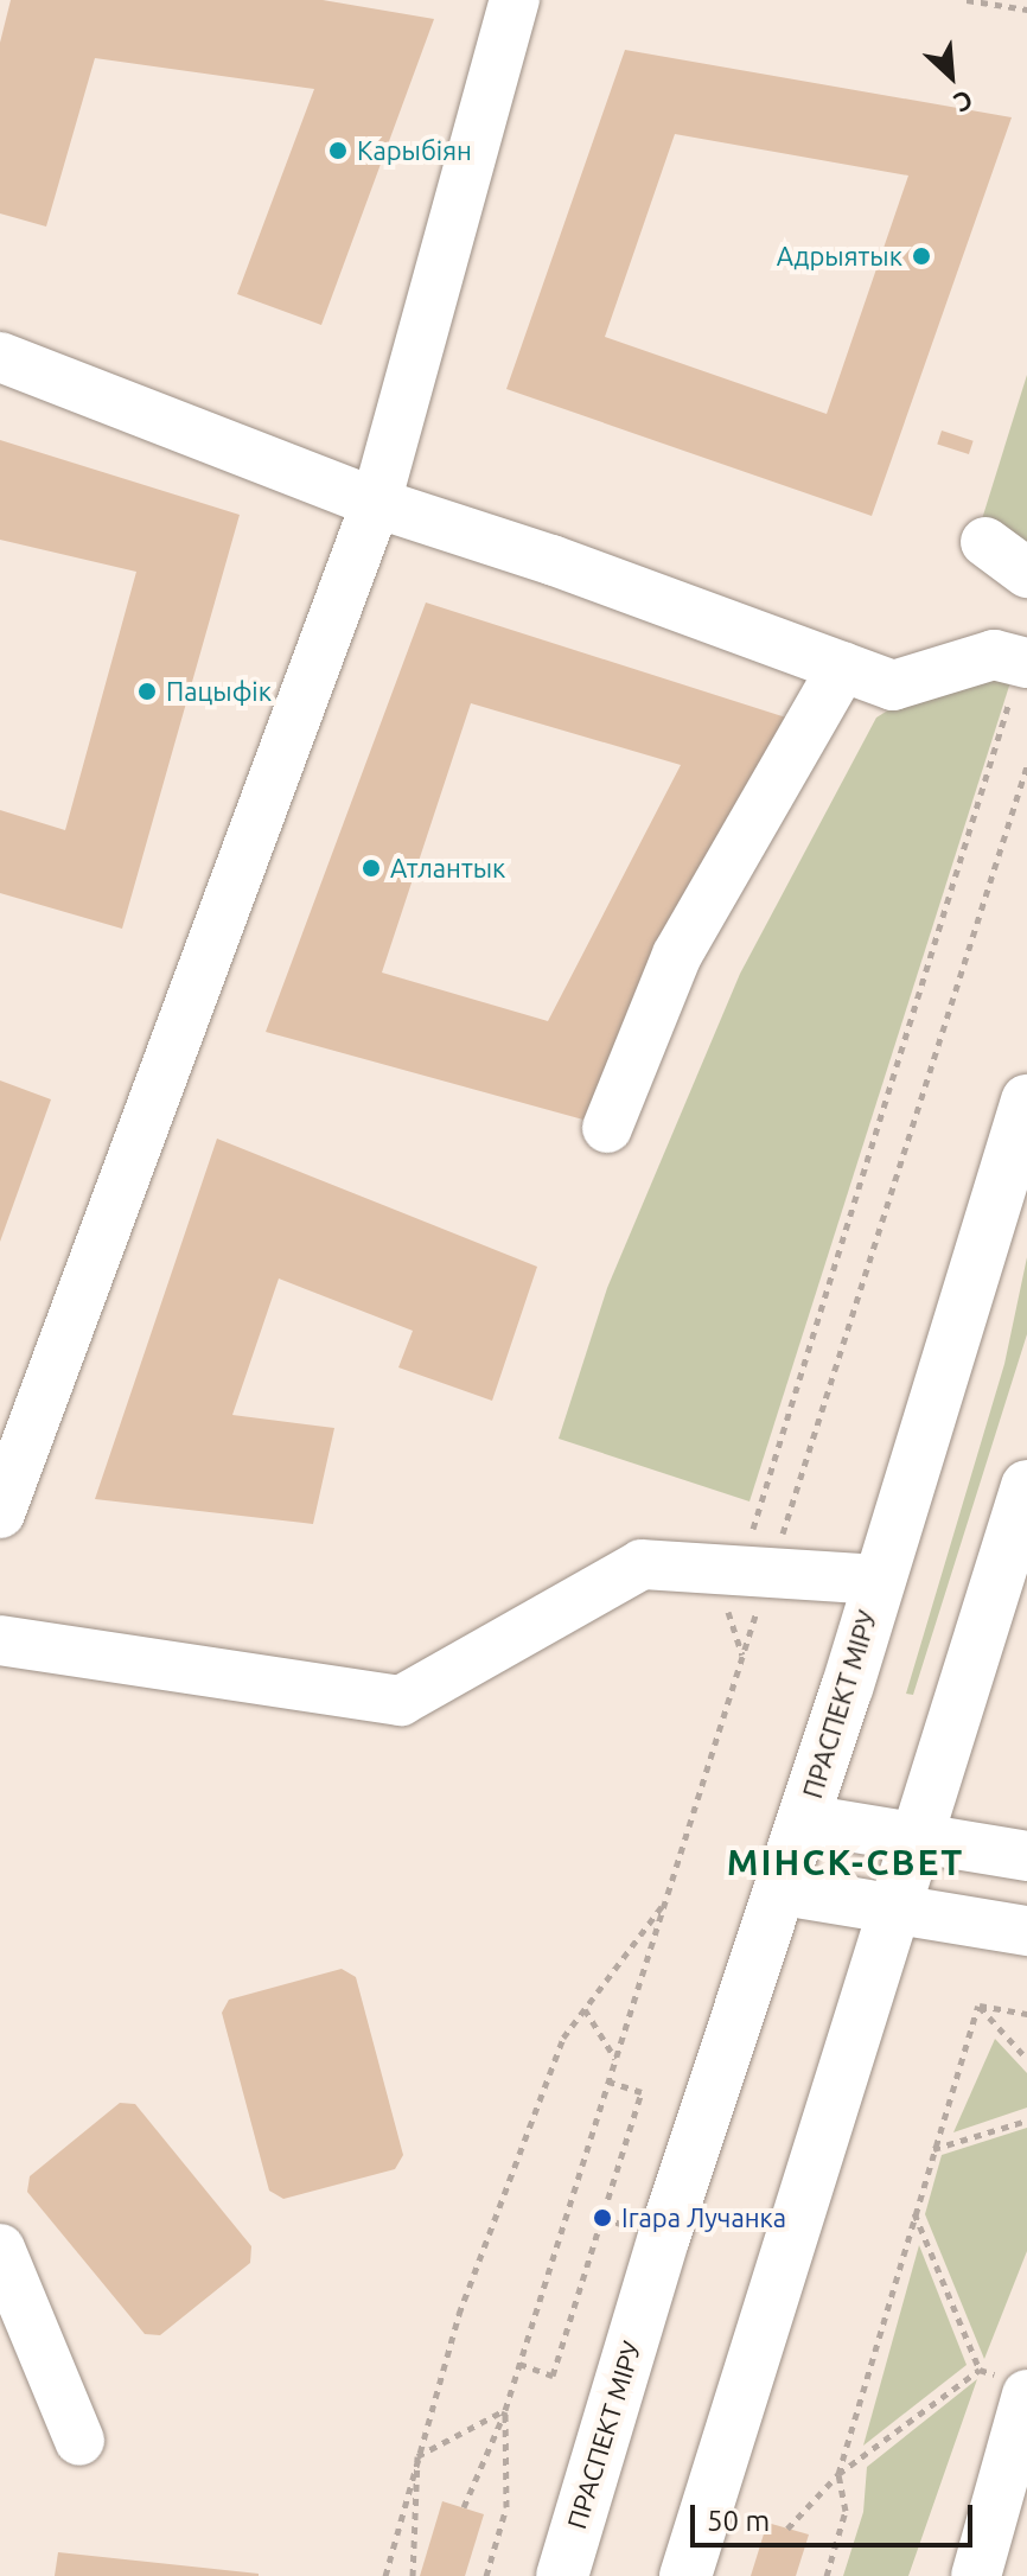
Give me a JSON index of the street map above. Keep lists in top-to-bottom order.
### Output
{
  "streets": {
    "main road": ["ПРАСПЕКТ МІРУ"]
  },
  "districts": ["МІНСК-СВЕТ"],
  "places": [
    "Карыбіян",
    "Адрыятык",
    "Пацыфік",
    "Атлантык",
    "Ігара Лучанка"
  ],
  "scale_bar": "50 m",
  "north": "bottom right"
}
